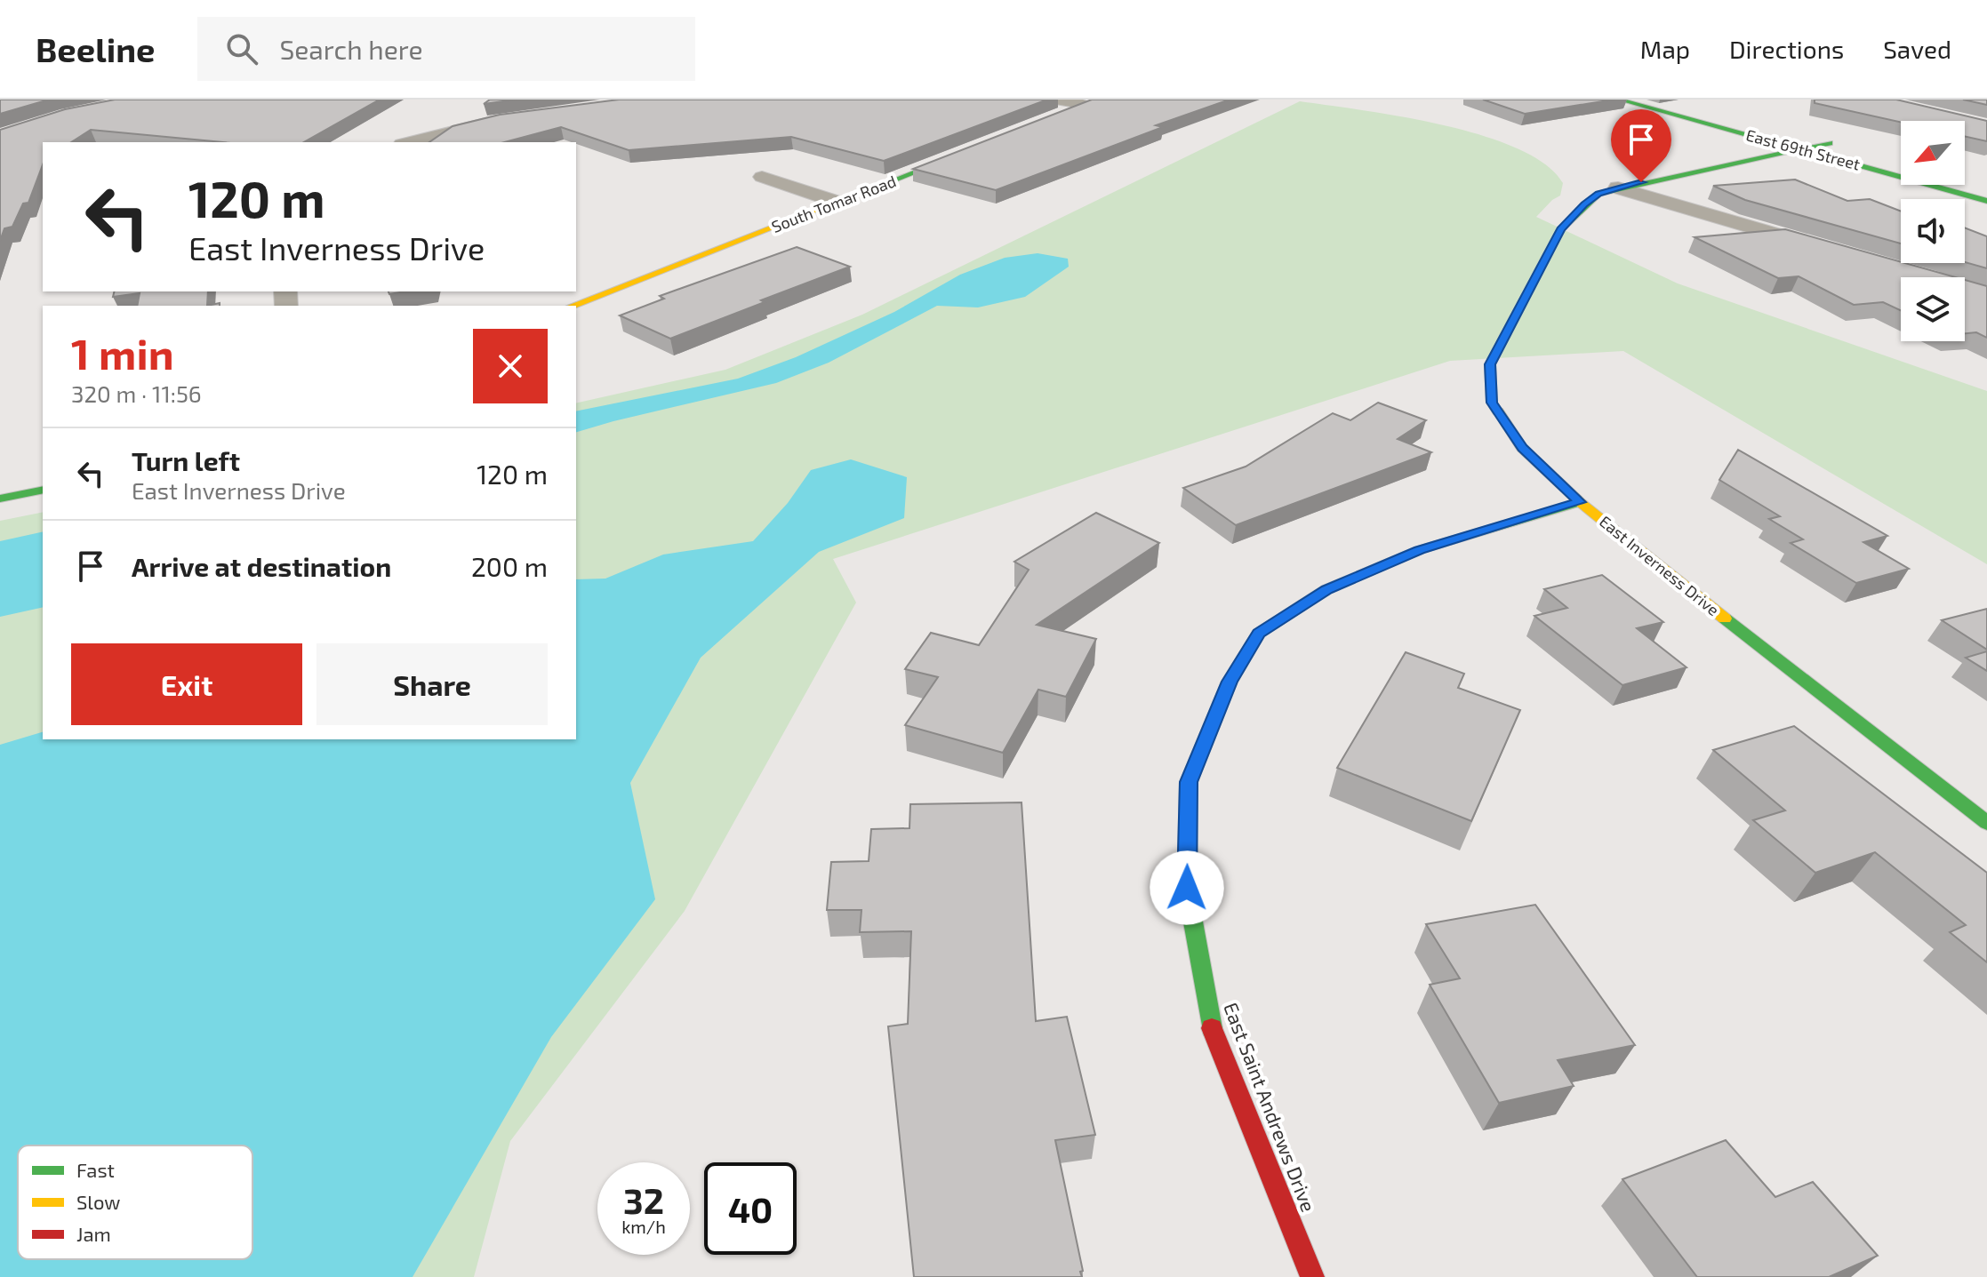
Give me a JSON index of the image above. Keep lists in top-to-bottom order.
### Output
{
  "streets": {
    "street": [
      "East 69th Street",
      "South Tomar Road",
      "East Inverness Drive",
      "East Saint Andrews Drive"
    ]
  },
  "crossings": [
    ["East Inverness Drive", "East Saint Andrews Drive"]
  ],
  "legend": ["Fast", "Slow", "Jam"],
  "north": "bottom left",
  "page": {
    "header": "Beeline",
    "search": "Search here",
    "nav": ["Map", "Directions", "Saved"],
    "turn": ["120 m", "East Inverness Drive"],
    "heading": ["1 min", "320 m · 11:56"],
    "list": [
      {
        "name": "Turn left",
        "note": "East Inverness Drive",
        "value": "120 m"
      },
      {
        "name": "Arrive at destination",
        "value": "200 m"
      }
    ],
    "buttons": ["Exit", "Share"],
    "speed": "32 km/h",
    "limit": "40"
  }
}
